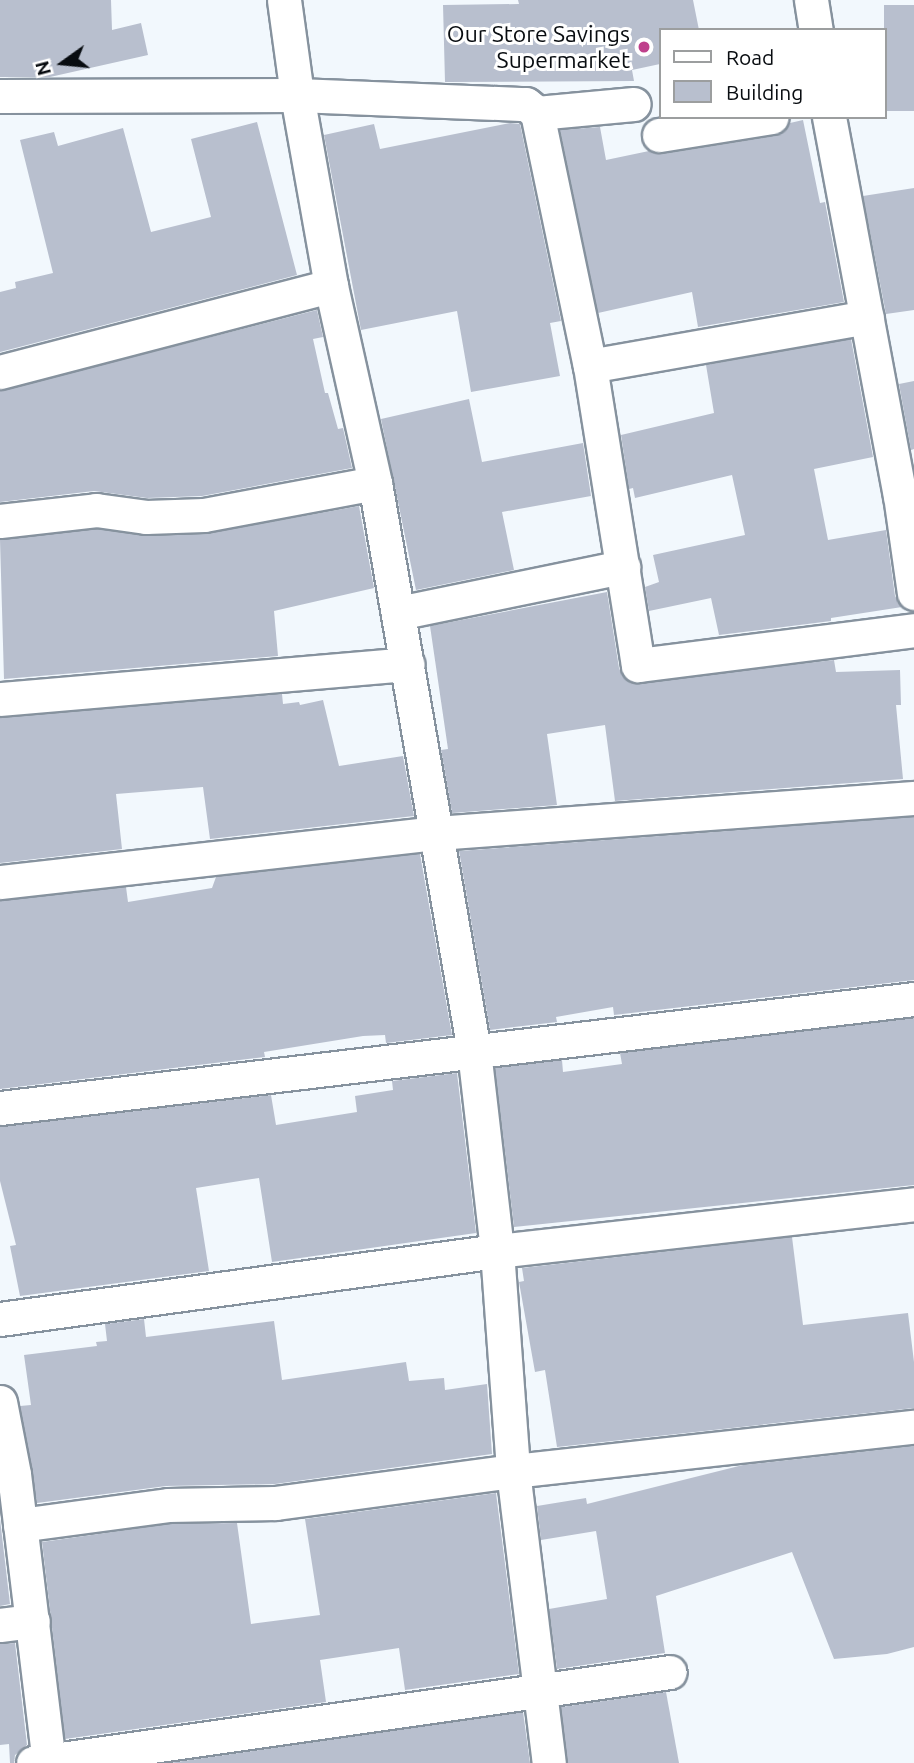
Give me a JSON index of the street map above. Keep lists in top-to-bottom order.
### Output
{
  "places": ["Our Store Savings Supermarket"],
  "legend": ["Road", "Building"],
  "north": "left"
}
